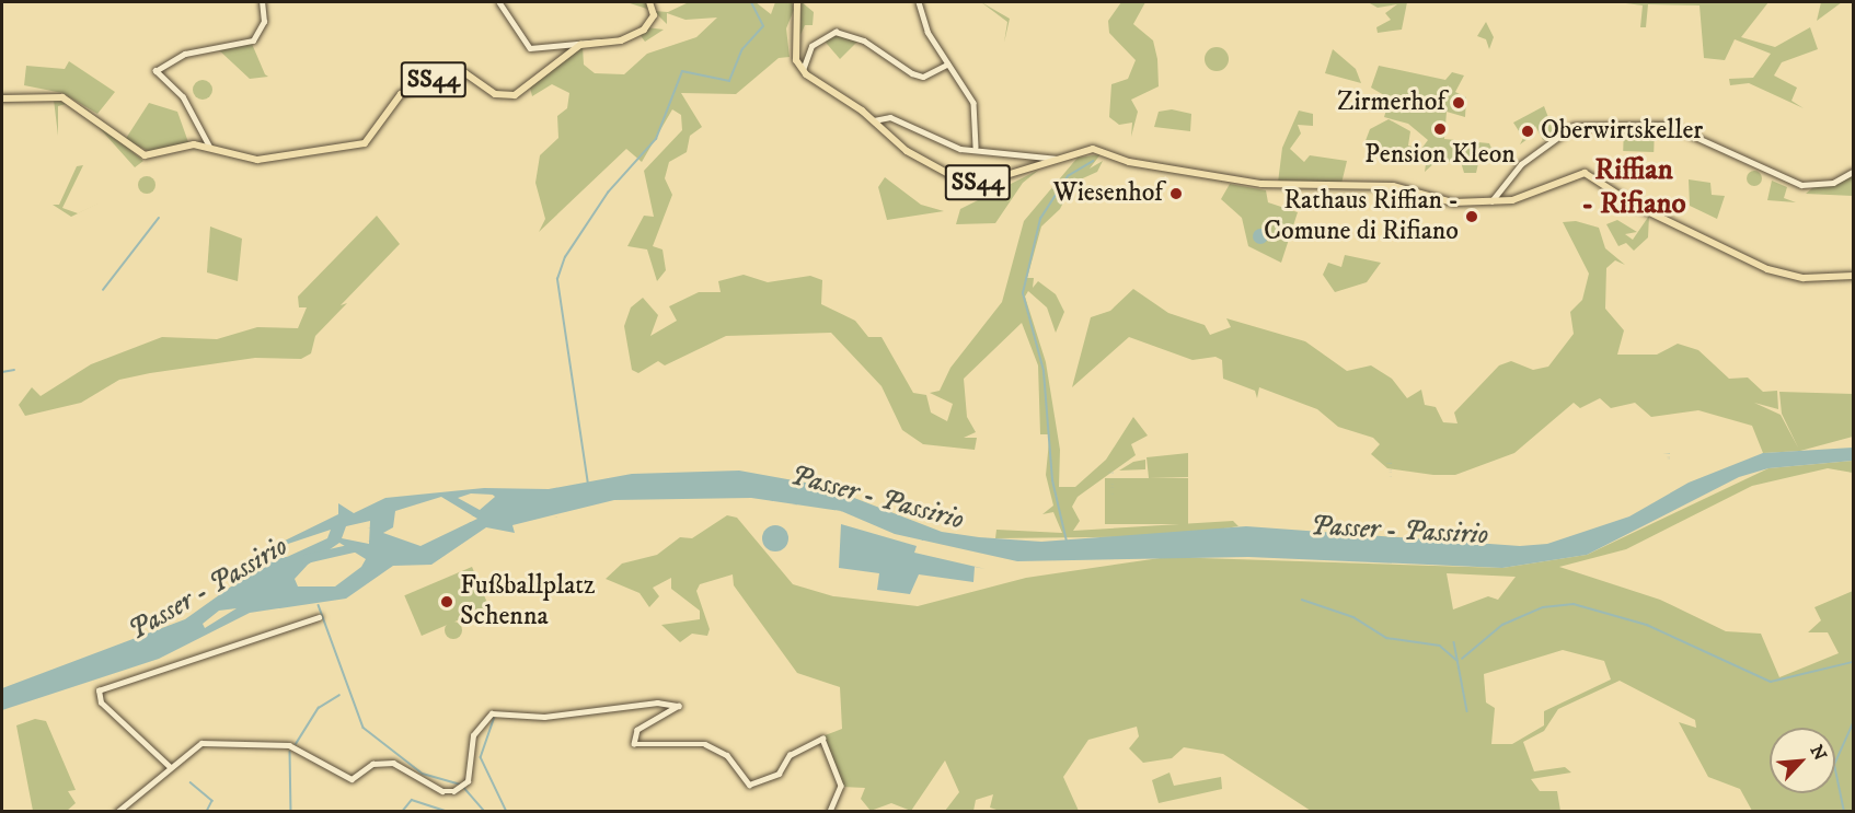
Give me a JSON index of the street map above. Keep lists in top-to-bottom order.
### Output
{
  "streets": {
    "main road": ["SS44"]
  },
  "districts": ["Riffian - Rifiano"],
  "water": ["Passer - Passirio"],
  "places": [
    "Zirmerhof",
    "Pension Kleon",
    "Oberwirtskeller",
    "Wiesenhof",
    "Rathaus Riffian - Comune di Rifiano",
    "Fußballplatz Schenna"
  ],
  "north": "top right"
}
